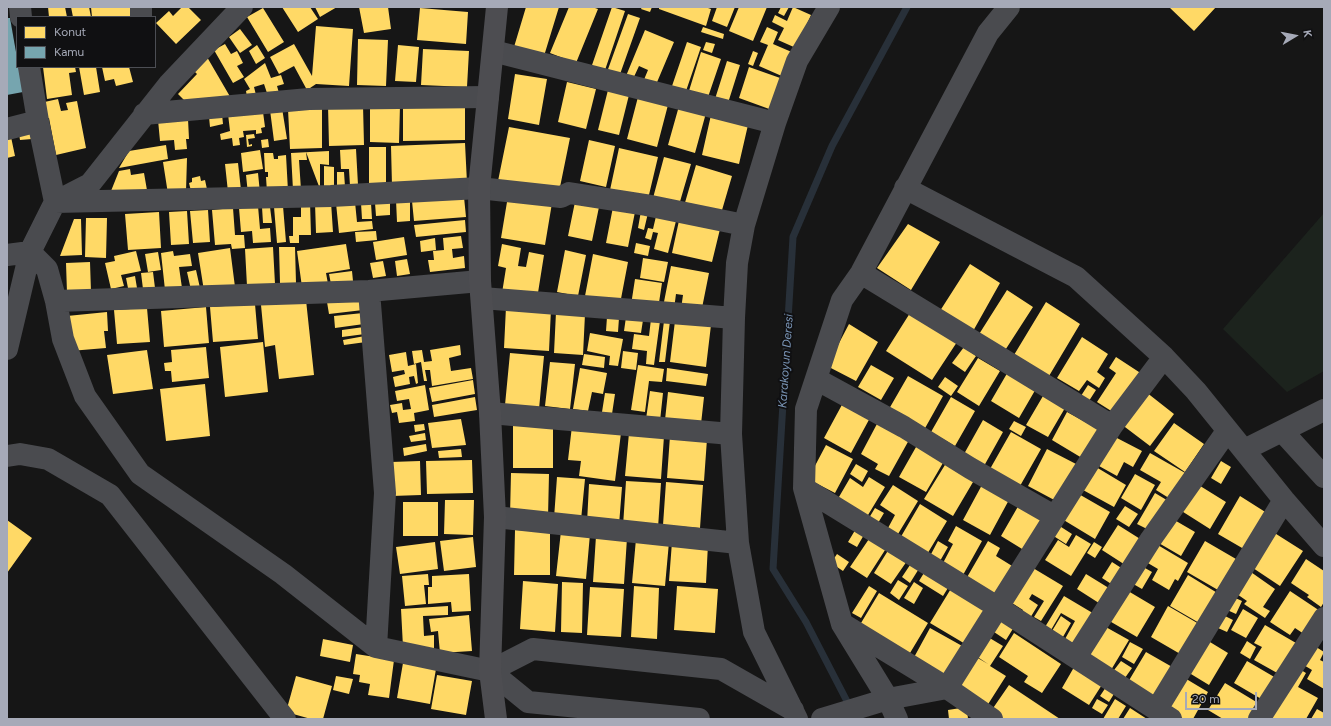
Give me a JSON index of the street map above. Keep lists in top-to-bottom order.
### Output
{
  "water": ["Karakoyun Deresi"],
  "legend": ["Konut", "Kamu"],
  "scale_bar": "20 m",
  "north": "right"
}
